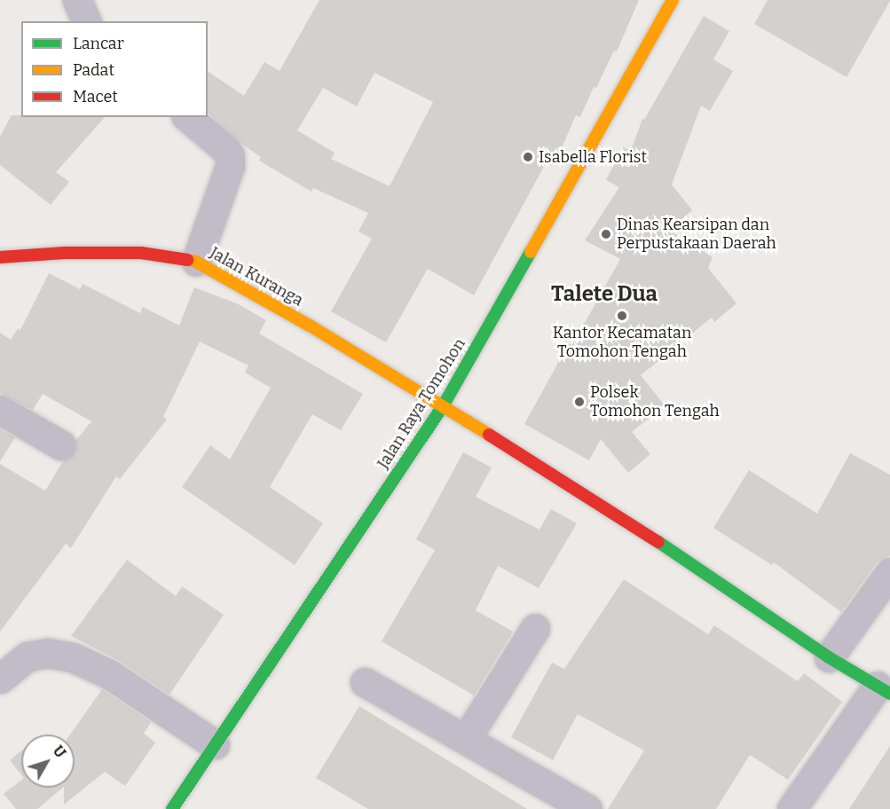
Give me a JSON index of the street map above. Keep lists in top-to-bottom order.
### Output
{
  "streets": {
    "main road": ["Jalan Kuranga", "Jalan Raya Tomohon"]
  },
  "crossings": [
    ["Jalan Kuranga", "Jalan Raya Tomohon"]
  ],
  "districts": ["Talete Dua"],
  "places": [
    "Isabella Florist",
    "Dinas Kearsipan dan Perpustakaan Daerah",
    "Kantor Kecamatan Tomohon Tengah",
    "Polsek Tomohon Tengah"
  ],
  "legend": ["Lancar", "Padat", "Macet"],
  "north": "top right"
}
